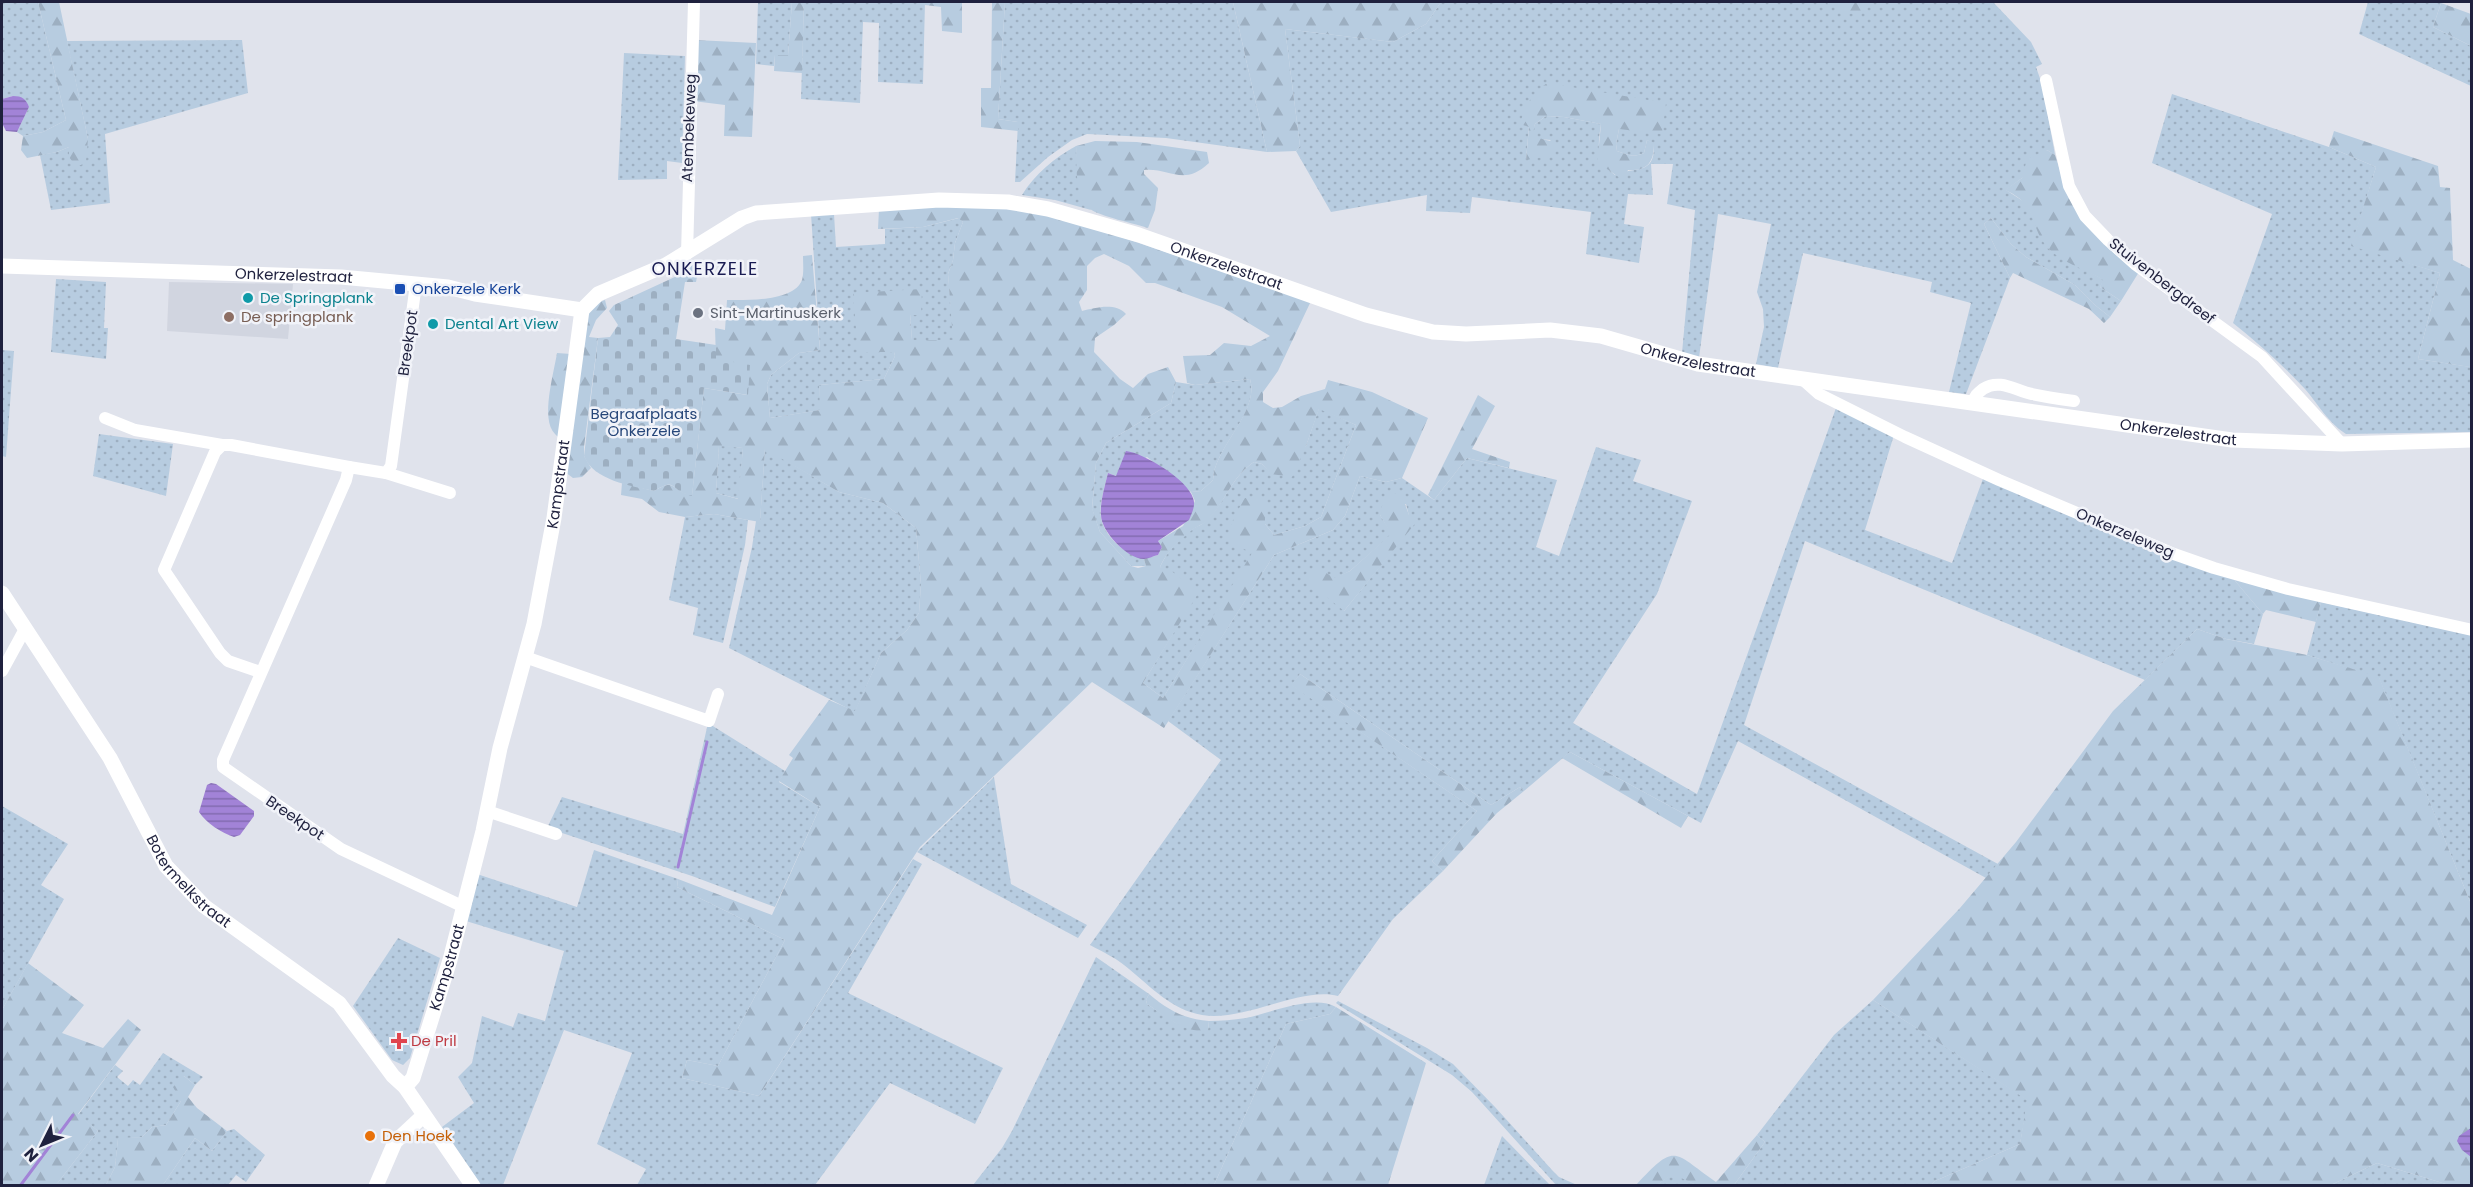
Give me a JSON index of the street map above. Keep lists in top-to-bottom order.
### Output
{
  "streets": {
    "street": [
      "Atembekeweg",
      "Onkerzelestraat",
      "Stuivenbergdreef",
      "Breekpot",
      "Kampstraat",
      "Onkerzeleweg",
      "Botermelkstraat"
    ]
  },
  "crossings": [
    ["Atembekeweg", "Onkerzelestraat"],
    ["Onkerzelestraat", "Stuivenbergdreef"],
    ["Onkerzelestraat", "Breekpot"],
    ["Onkerzelestraat", "Kampstraat"],
    ["Onkerzelestraat", "Onkerzeleweg"],
    ["Breekpot", "Kampstraat"],
    ["Kampstraat", "Botermelkstraat"]
  ],
  "districts": ["ONKERZELE"],
  "parks": ["Begraafplaats Onkerzele"],
  "places": {
    "transit": ["Onkerzele Kerk"],
    "other": [
      "De Springplank",
      "Sint-Martinuskerk",
      "De springplank",
      "Dental Art View",
      "Den Hoek"
    ],
    "health": ["De Pril"]
  },
  "north": "bottom left"
}
